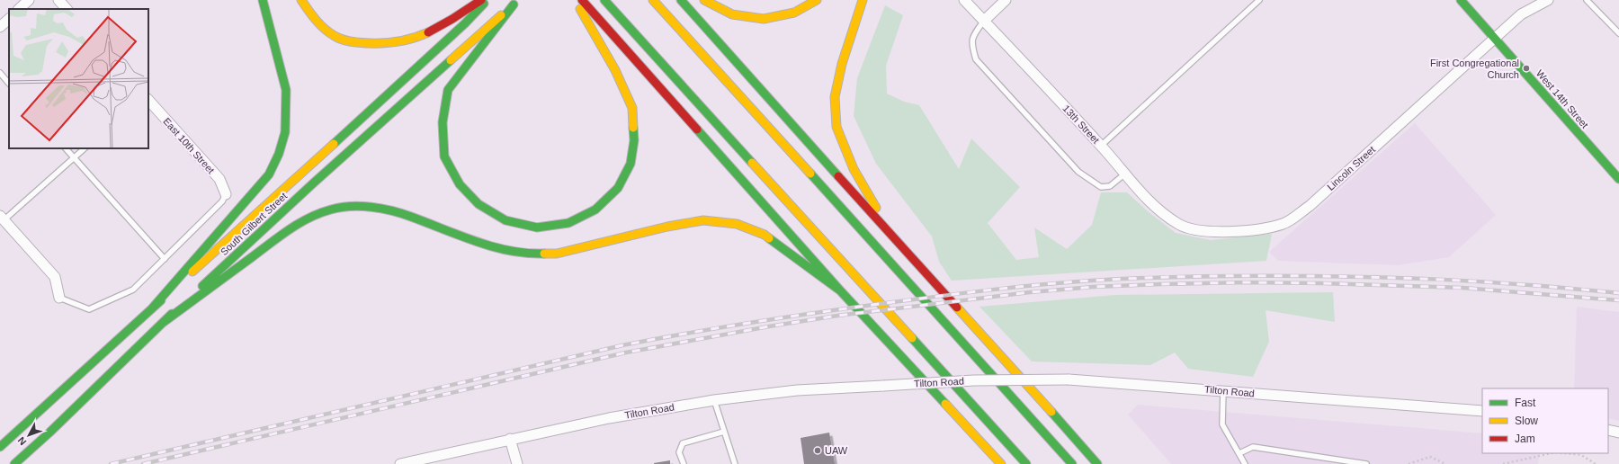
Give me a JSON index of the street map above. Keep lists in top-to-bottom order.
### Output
{
  "streets": {
    "main road": ["West 14th Street", "South Gilbert Street"],
    "street": [
      "13th Street",
      "East 10th Street",
      "Lincoln Street",
      "Tilton Road"
    ]
  },
  "crossings": [
    ["West 14th Street", "Lincoln Street"],
    ["13th Street", "Lincoln Street"]
  ],
  "places": ["First Congregational Church", "UAW"],
  "legend": ["Fast", "Slow", "Jam"],
  "north": "bottom left"
}
